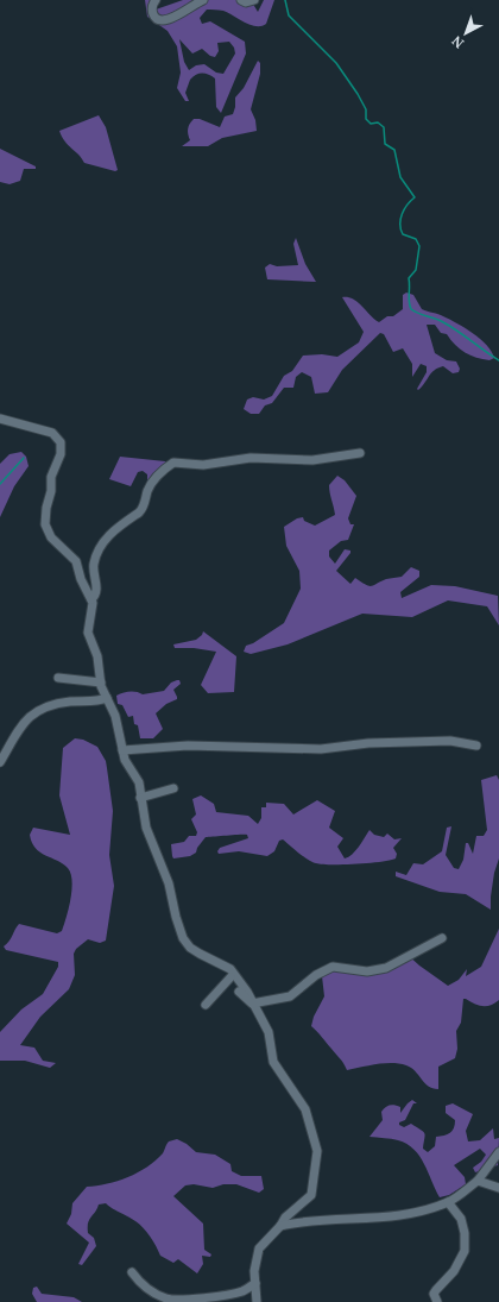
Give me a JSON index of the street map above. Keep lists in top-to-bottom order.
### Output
{
  "north": "bottom left"
}
